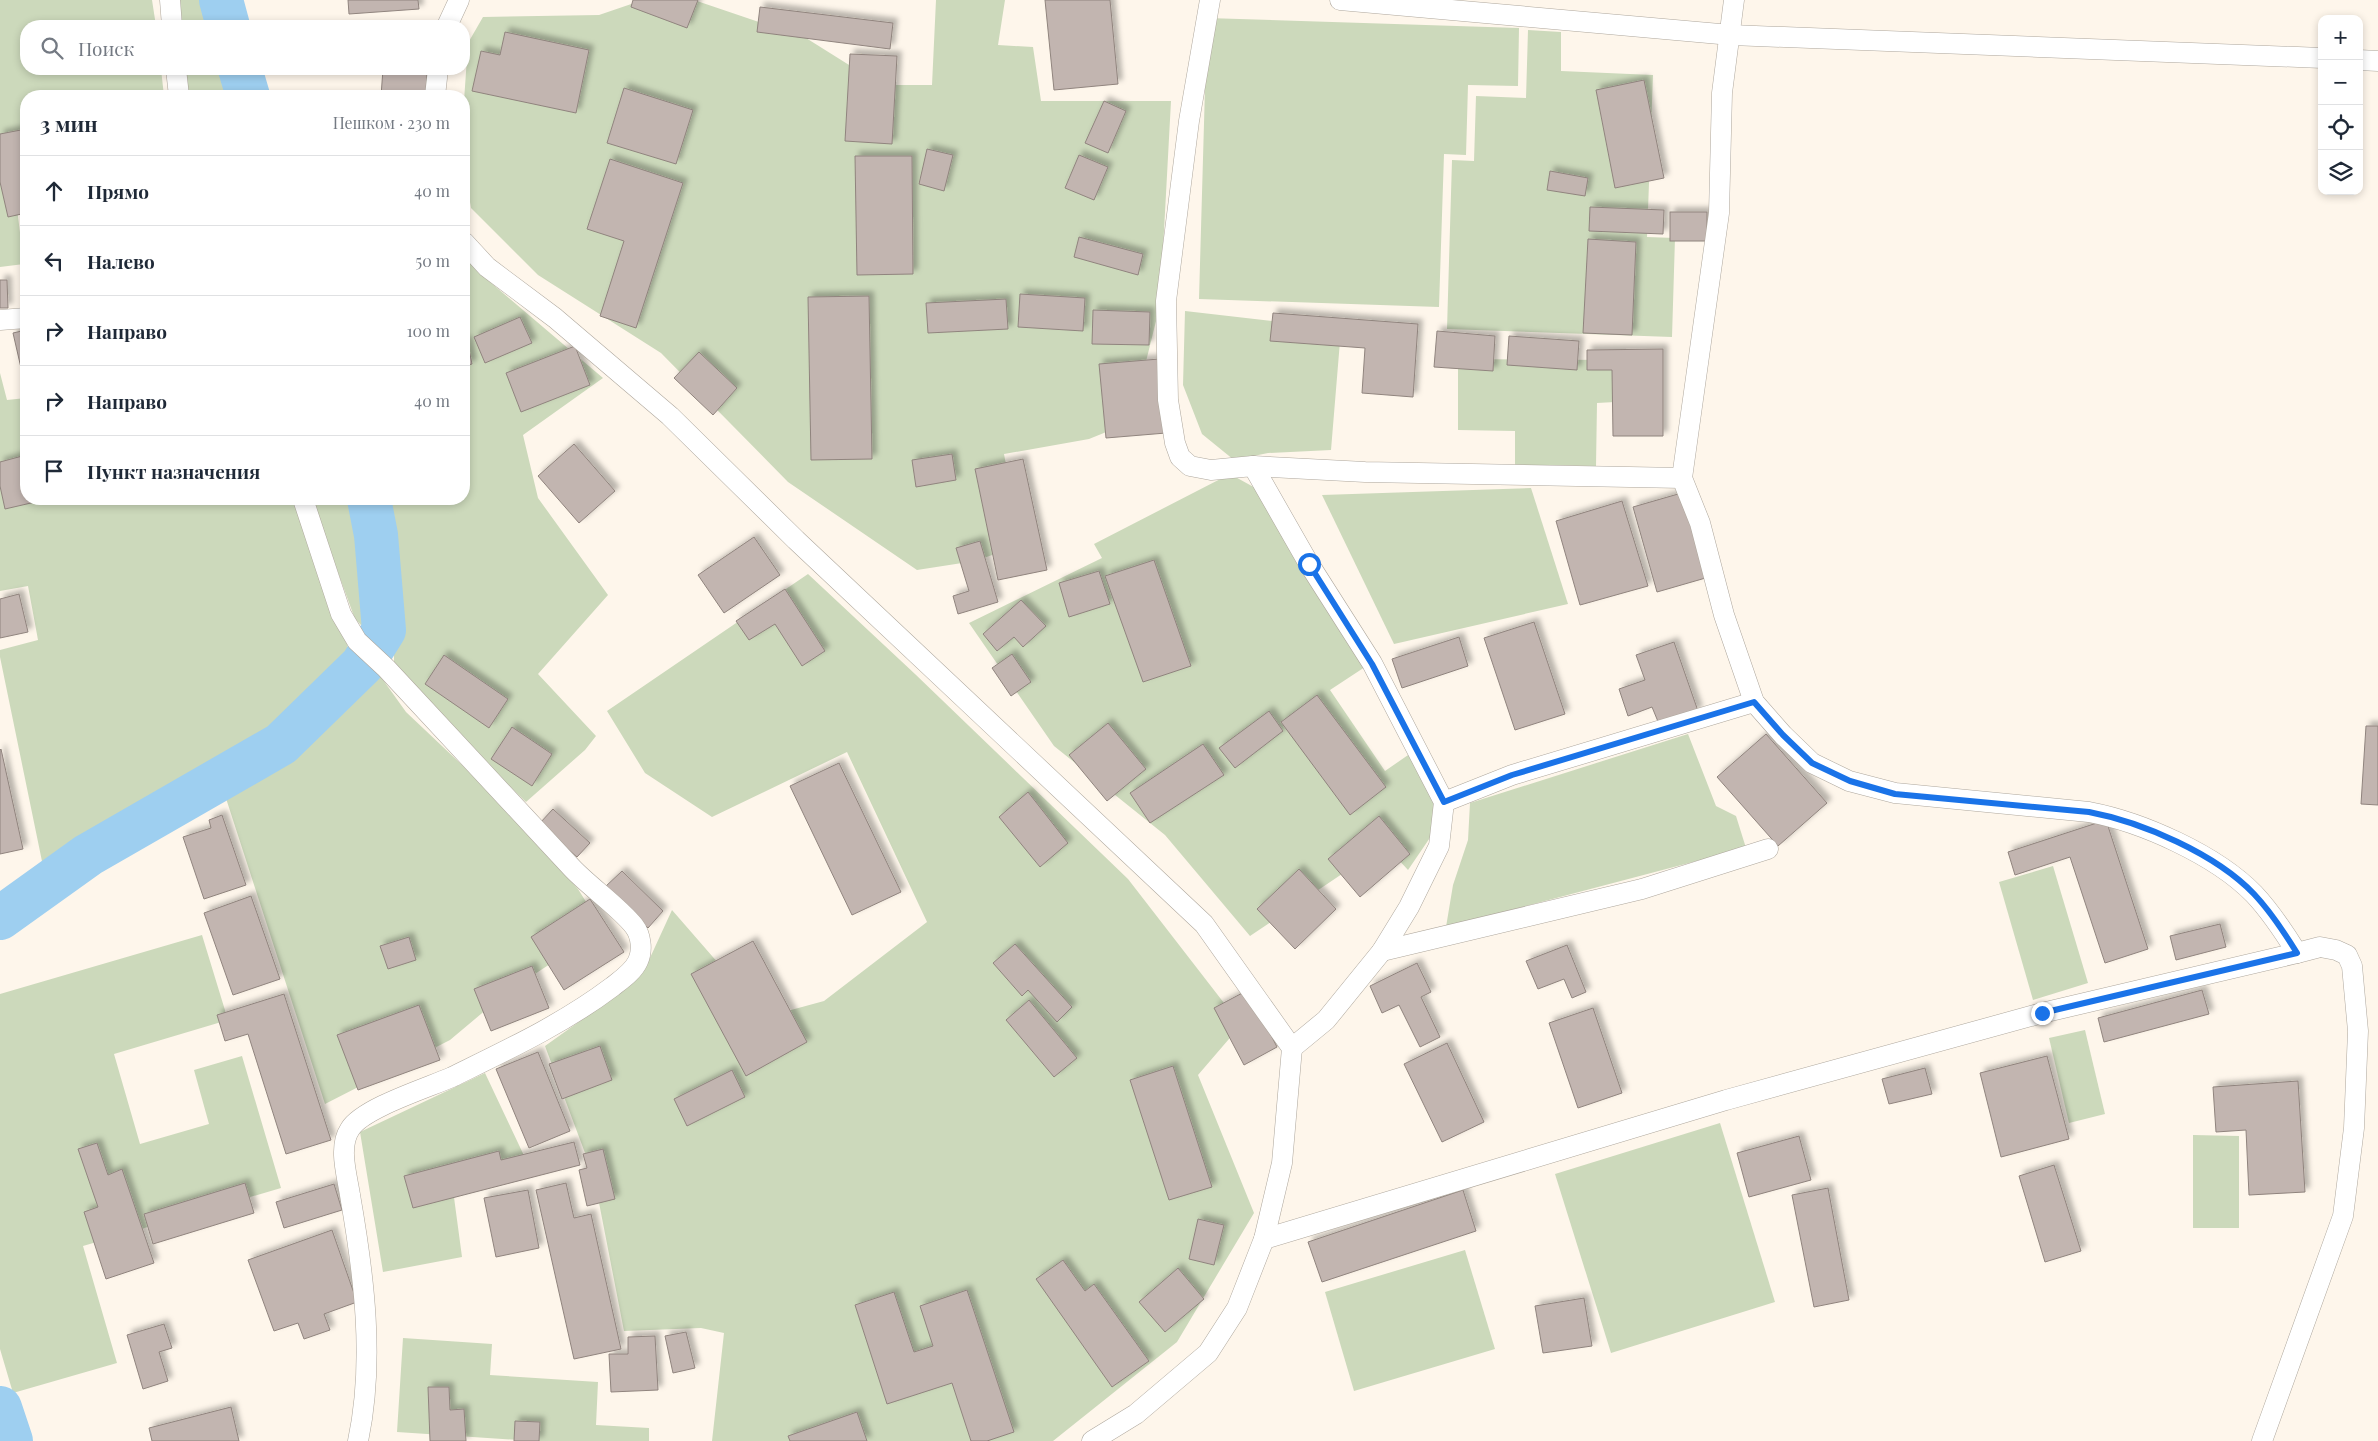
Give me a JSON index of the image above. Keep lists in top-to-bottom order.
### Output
{
  "page": {
    "map_buttons": ["+", "−"],
    "search": "Поиск",
    "heading": ["3 мин", "Пешком · 230 m"],
    "list": [
      ["Прямо", "40 m"],
      ["Налево", "50 m"],
      ["Направо", "100 m"],
      ["Направо", "40 m"],
      "Пункт назначения"
    ]
  }
}
